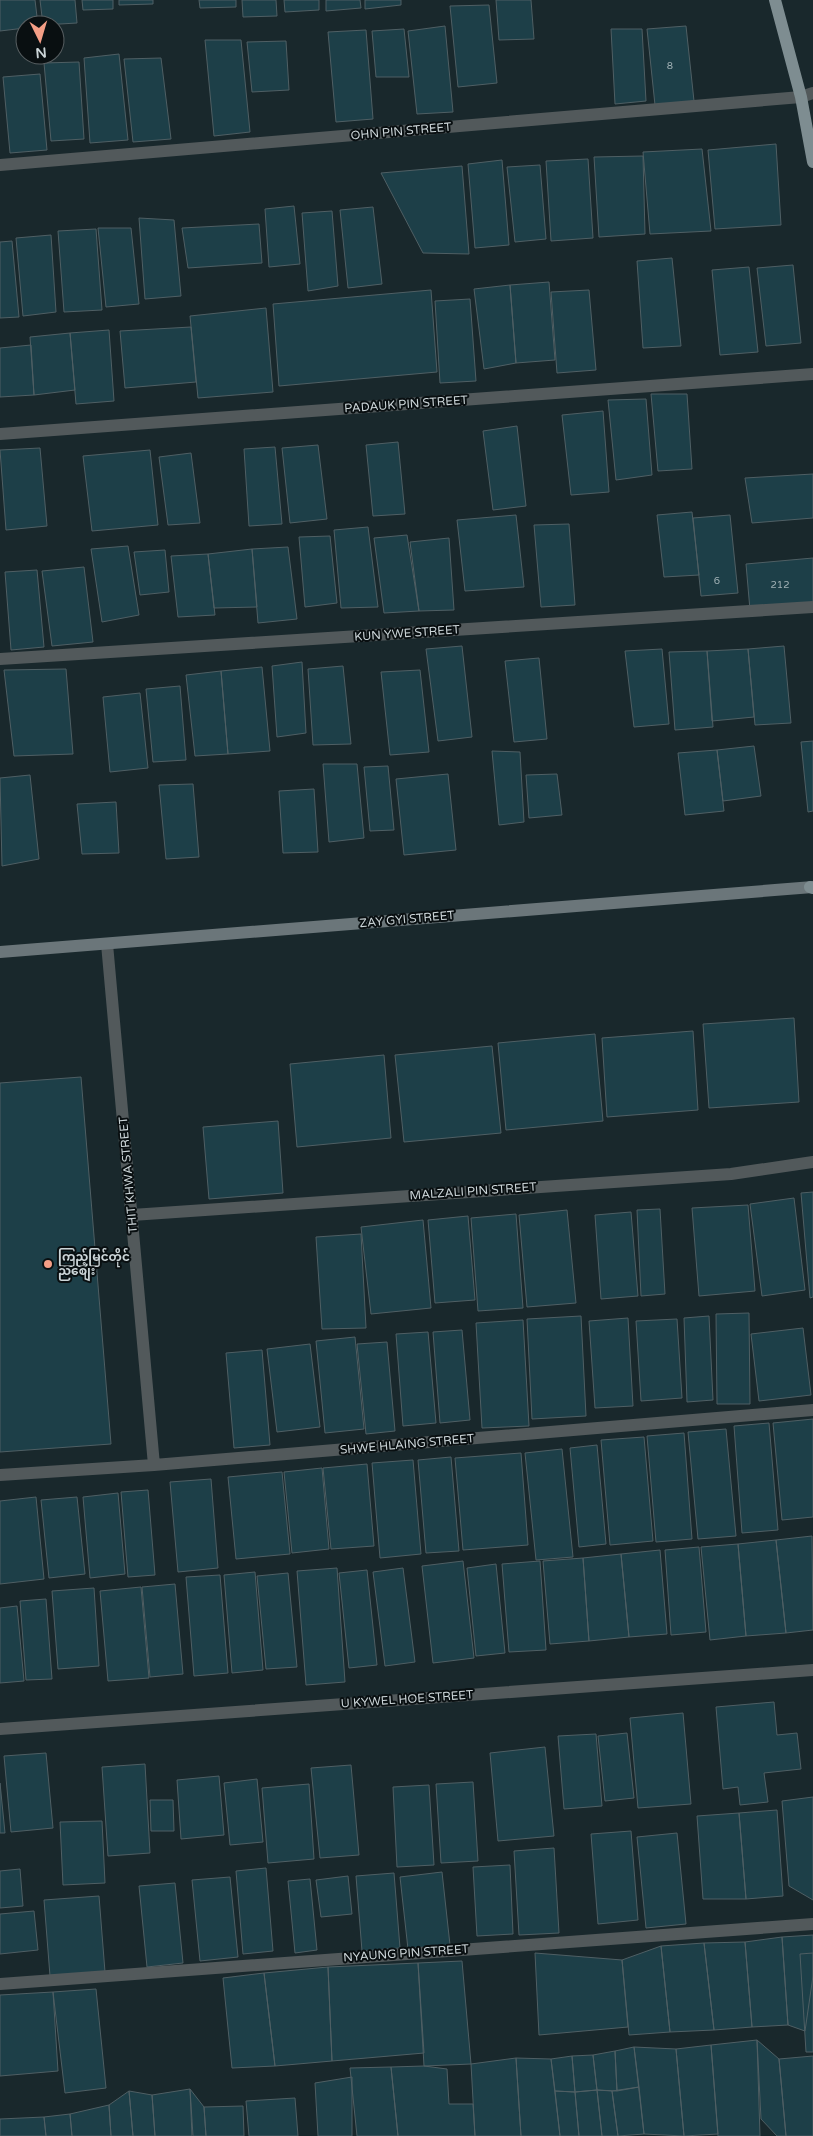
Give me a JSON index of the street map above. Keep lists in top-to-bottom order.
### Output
{
  "streets": {
    "main road": ["ZAY GYI STREET"],
    "street": [
      "OHN PIN STREET",
      "PADAUK PIN STREET",
      "KUN YWE STREET",
      "THIT KHWA STREET",
      "MALZALI PIN STREET",
      "SHWE HLAING STREET",
      "U KYWEL HOE STREET",
      "NYAUNG PIN STREET"
    ]
  },
  "crossings": [
    ["ZAY GYI STREET", "THIT KHWA STREET"],
    ["THIT KHWA STREET", "MALZALI PIN STREET"],
    ["THIT KHWA STREET", "SHWE HLAING STREET"]
  ],
  "places": ["ကြည့်မြင်တိုင် ညစျေး"],
  "house_numbers": ["8", "6", "212"],
  "north": "bottom"
}
